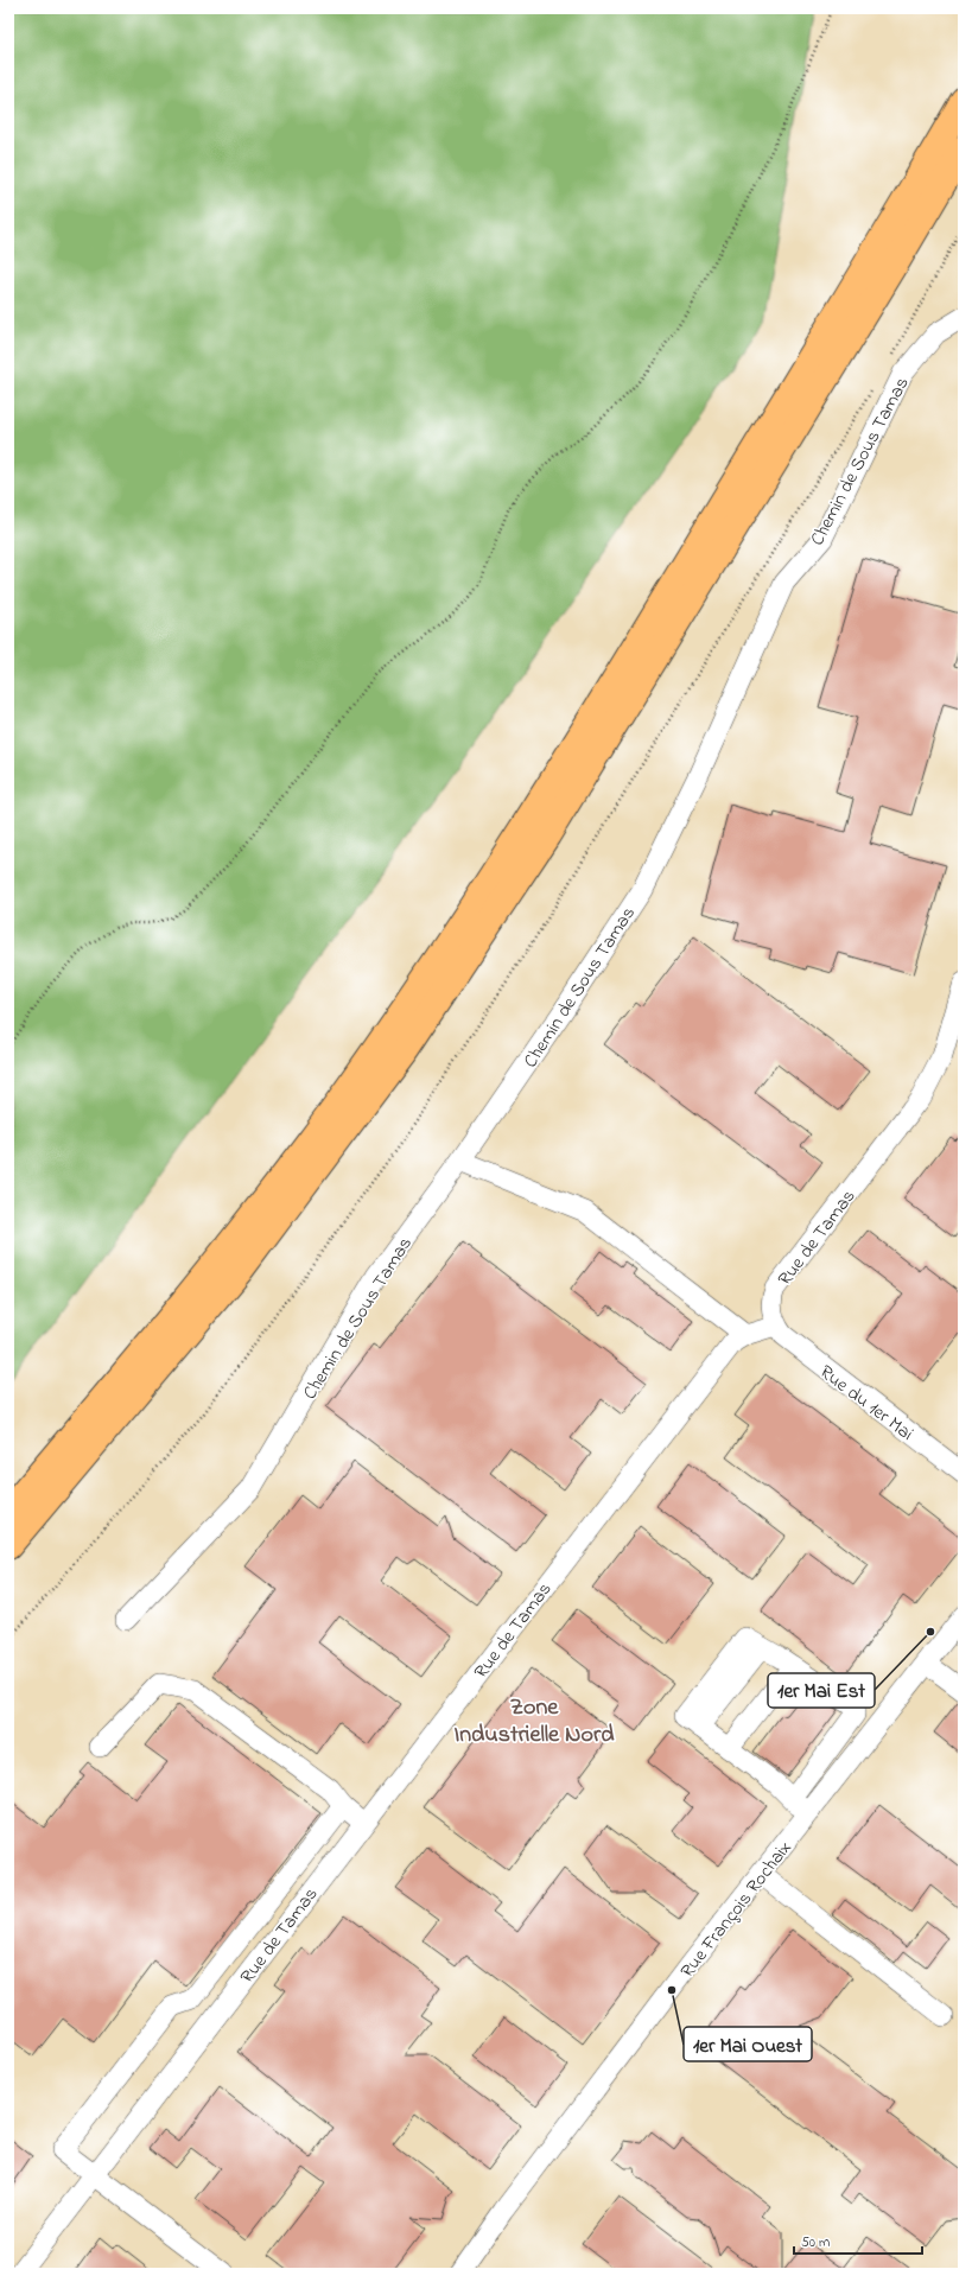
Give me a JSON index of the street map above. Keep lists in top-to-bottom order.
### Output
{
  "streets": {
    "street": [
      "Chemin de Sous Tamas",
      "Rue de Tamas",
      "Rue du 1er Mai",
      "Rue François Rochaix"
    ]
  },
  "crossings": [
    ["Rue de Tamas", "Rue du 1er Mai"]
  ],
  "districts": ["Zone Industrielle Nord"],
  "places": ["1er Mai Est", "1er Mai Ouest"],
  "scale_bar": "50 m"
}
